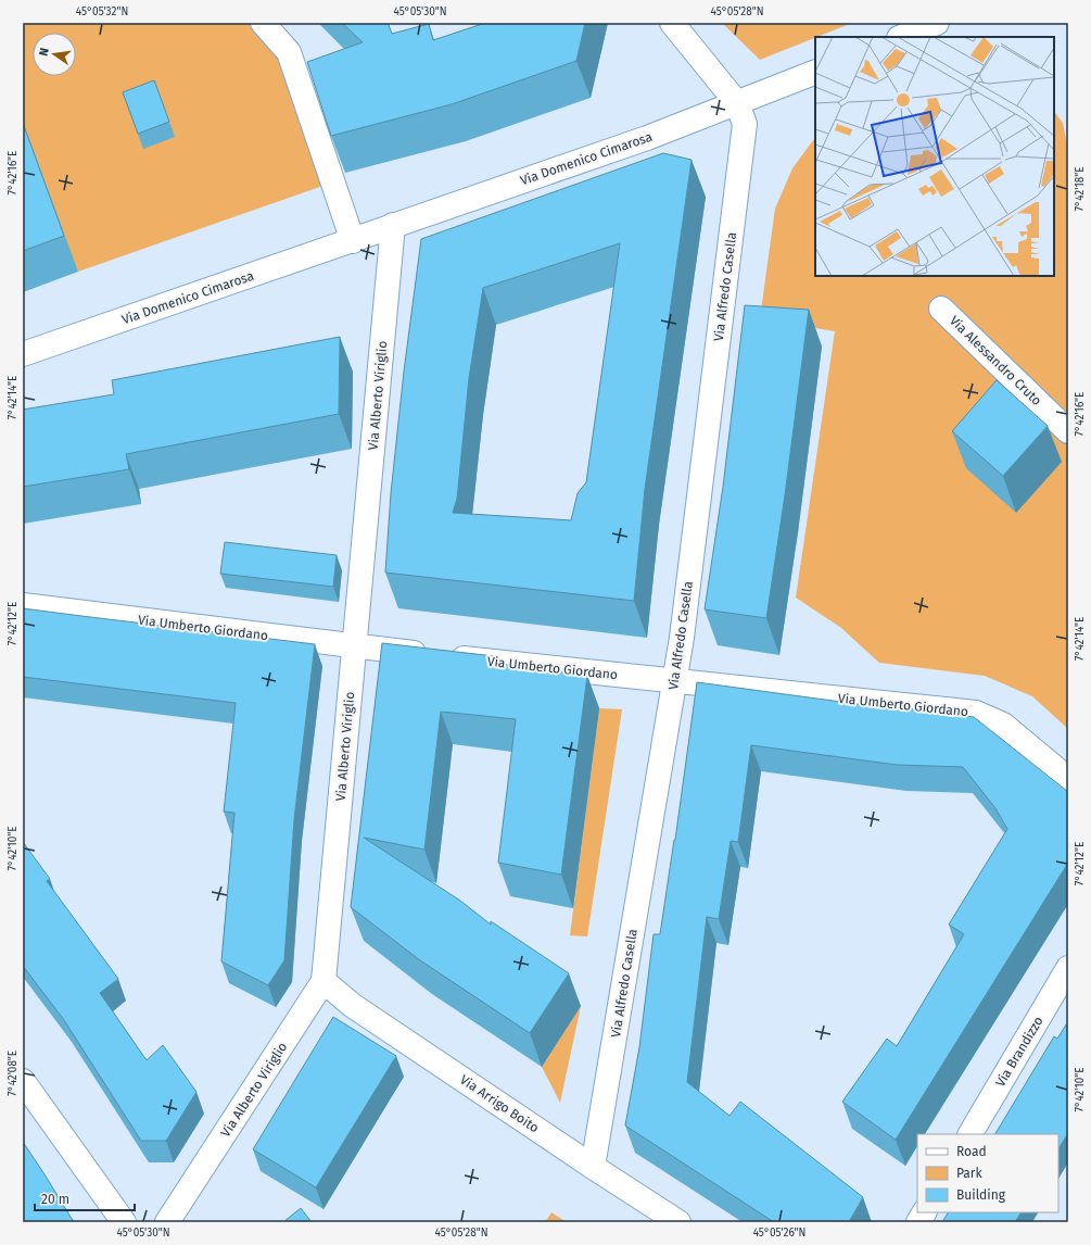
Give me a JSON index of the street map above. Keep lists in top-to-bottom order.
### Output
{
  "streets": {
    "street": [
      "Via Domenico Cimarosa",
      "Via Alfredo Casella",
      "Via Alessandro Cruto",
      "Via Alberto Viriglio",
      "Via Umberto Giordano",
      "Via Brandizzo",
      "Via Arrigo Boito"
    ]
  },
  "crossings": [
    ["Via Domenico Cimarosa", "Via Alfredo Casella"],
    ["Via Domenico Cimarosa", "Via Alberto Viriglio"],
    ["Via Alfredo Casella", "Via Umberto Giordano"],
    ["Via Alfredo Casella", "Via Arrigo Boito"],
    ["Via Alberto Viriglio", "Via Umberto Giordano"],
    ["Via Alberto Viriglio", "Via Arrigo Boito"]
  ],
  "legend": ["Road", "Park", "Building"],
  "scale_bar": "20 m",
  "north": "left",
  "coordinates": [
    "45°05'32\"N",
    "45°05'30\"N",
    "45°05'28\"N",
    "7°42'16\"E",
    "7°42'18\"E",
    "7°42'14\"E",
    "7°42'12\"E",
    "7°42'10\"E",
    "7°42'08\"E",
    "45°05'26\"N"
  ]
}
